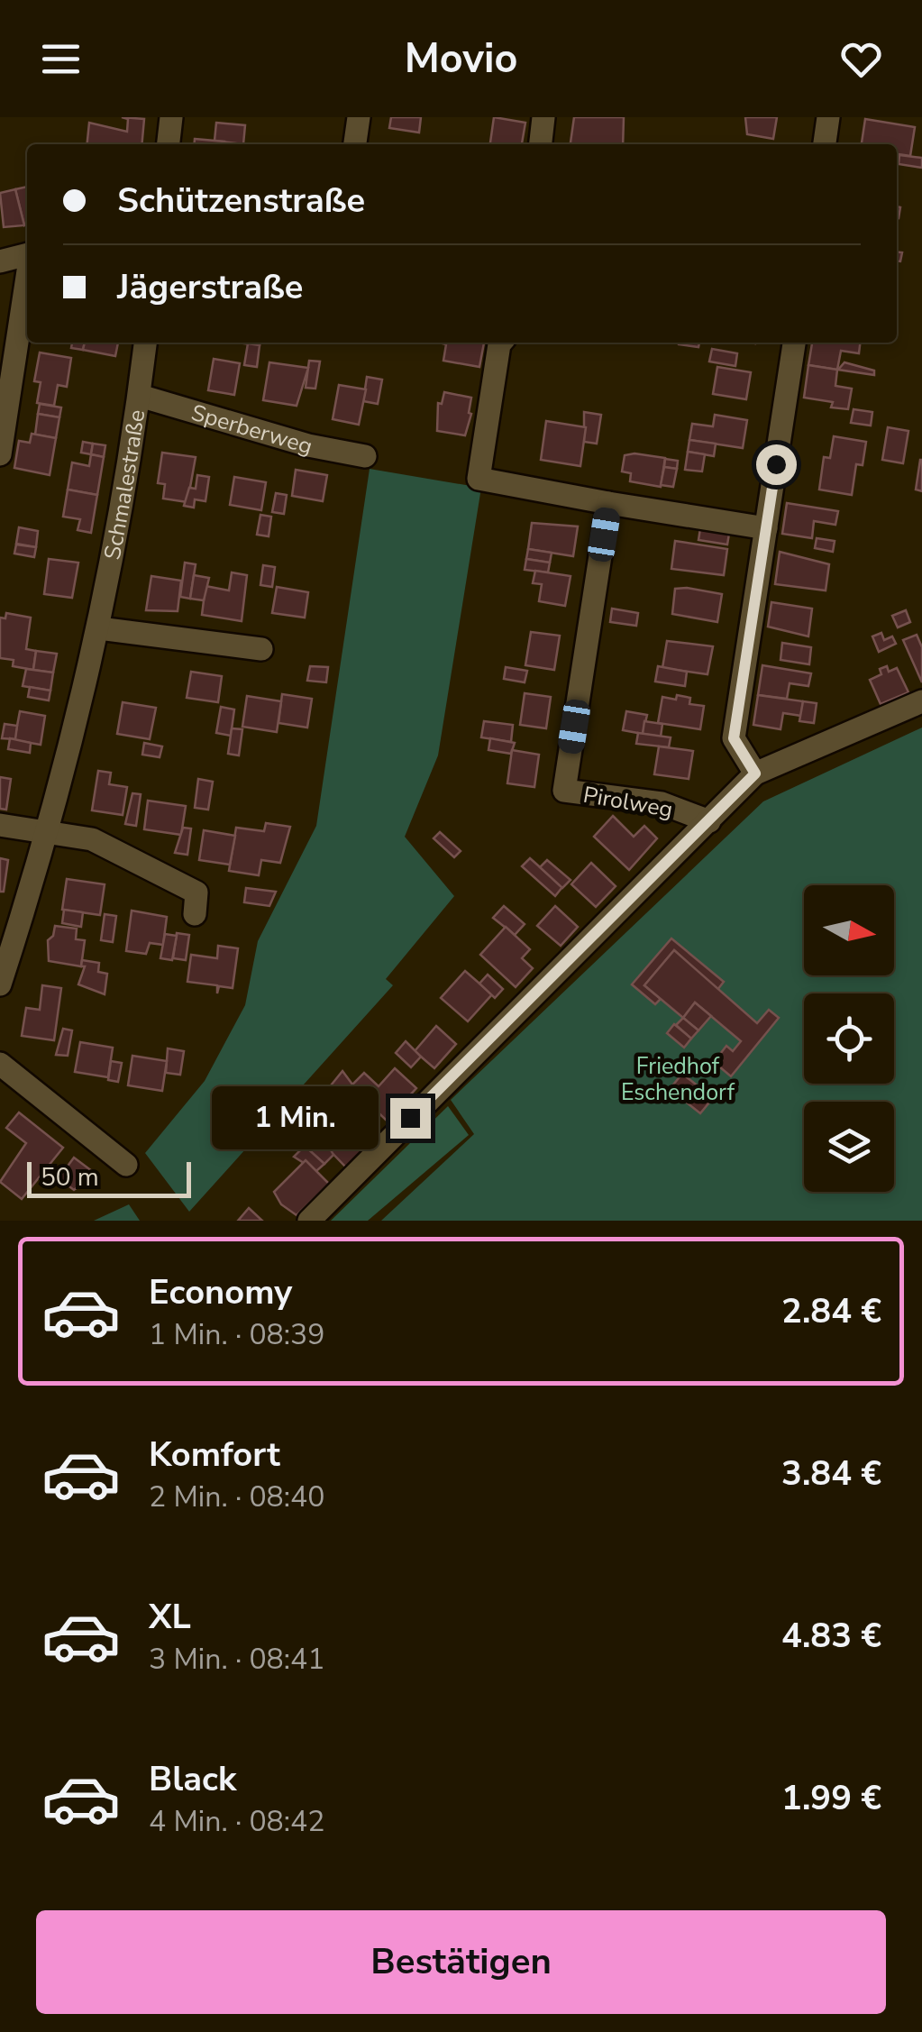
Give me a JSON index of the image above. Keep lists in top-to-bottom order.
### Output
{
  "streets": {
    "street": ["Sperberweg", "Schmalestraße", "Pirolweg"]
  },
  "crossings": [
    ["Sperberweg", "Schmalestraße"]
  ],
  "parks": ["Friedhof Eschendorf"],
  "scale_bar": "50 m",
  "north": "right",
  "page": {
    "header": "Movio",
    "banner": ["Schützenstraße", "Jägerstraße"],
    "bubble": "1 Min.",
    "scale": "50 m",
    "list": [
      {
        "name": "Economy",
        "note": "1 Min. · 08:39",
        "value": "2.84 €"
      },
      {
        "name": "Komfort",
        "note": "2 Min. · 08:40",
        "value": "3.84 €"
      },
      {
        "name": "XL",
        "note": "3 Min. · 08:41",
        "value": "4.83 €"
      },
      {
        "name": "Black",
        "note": "4 Min. · 08:42",
        "value": "1.99 €"
      }
    ],
    "buttons": "Bestätigen"
  }
}
